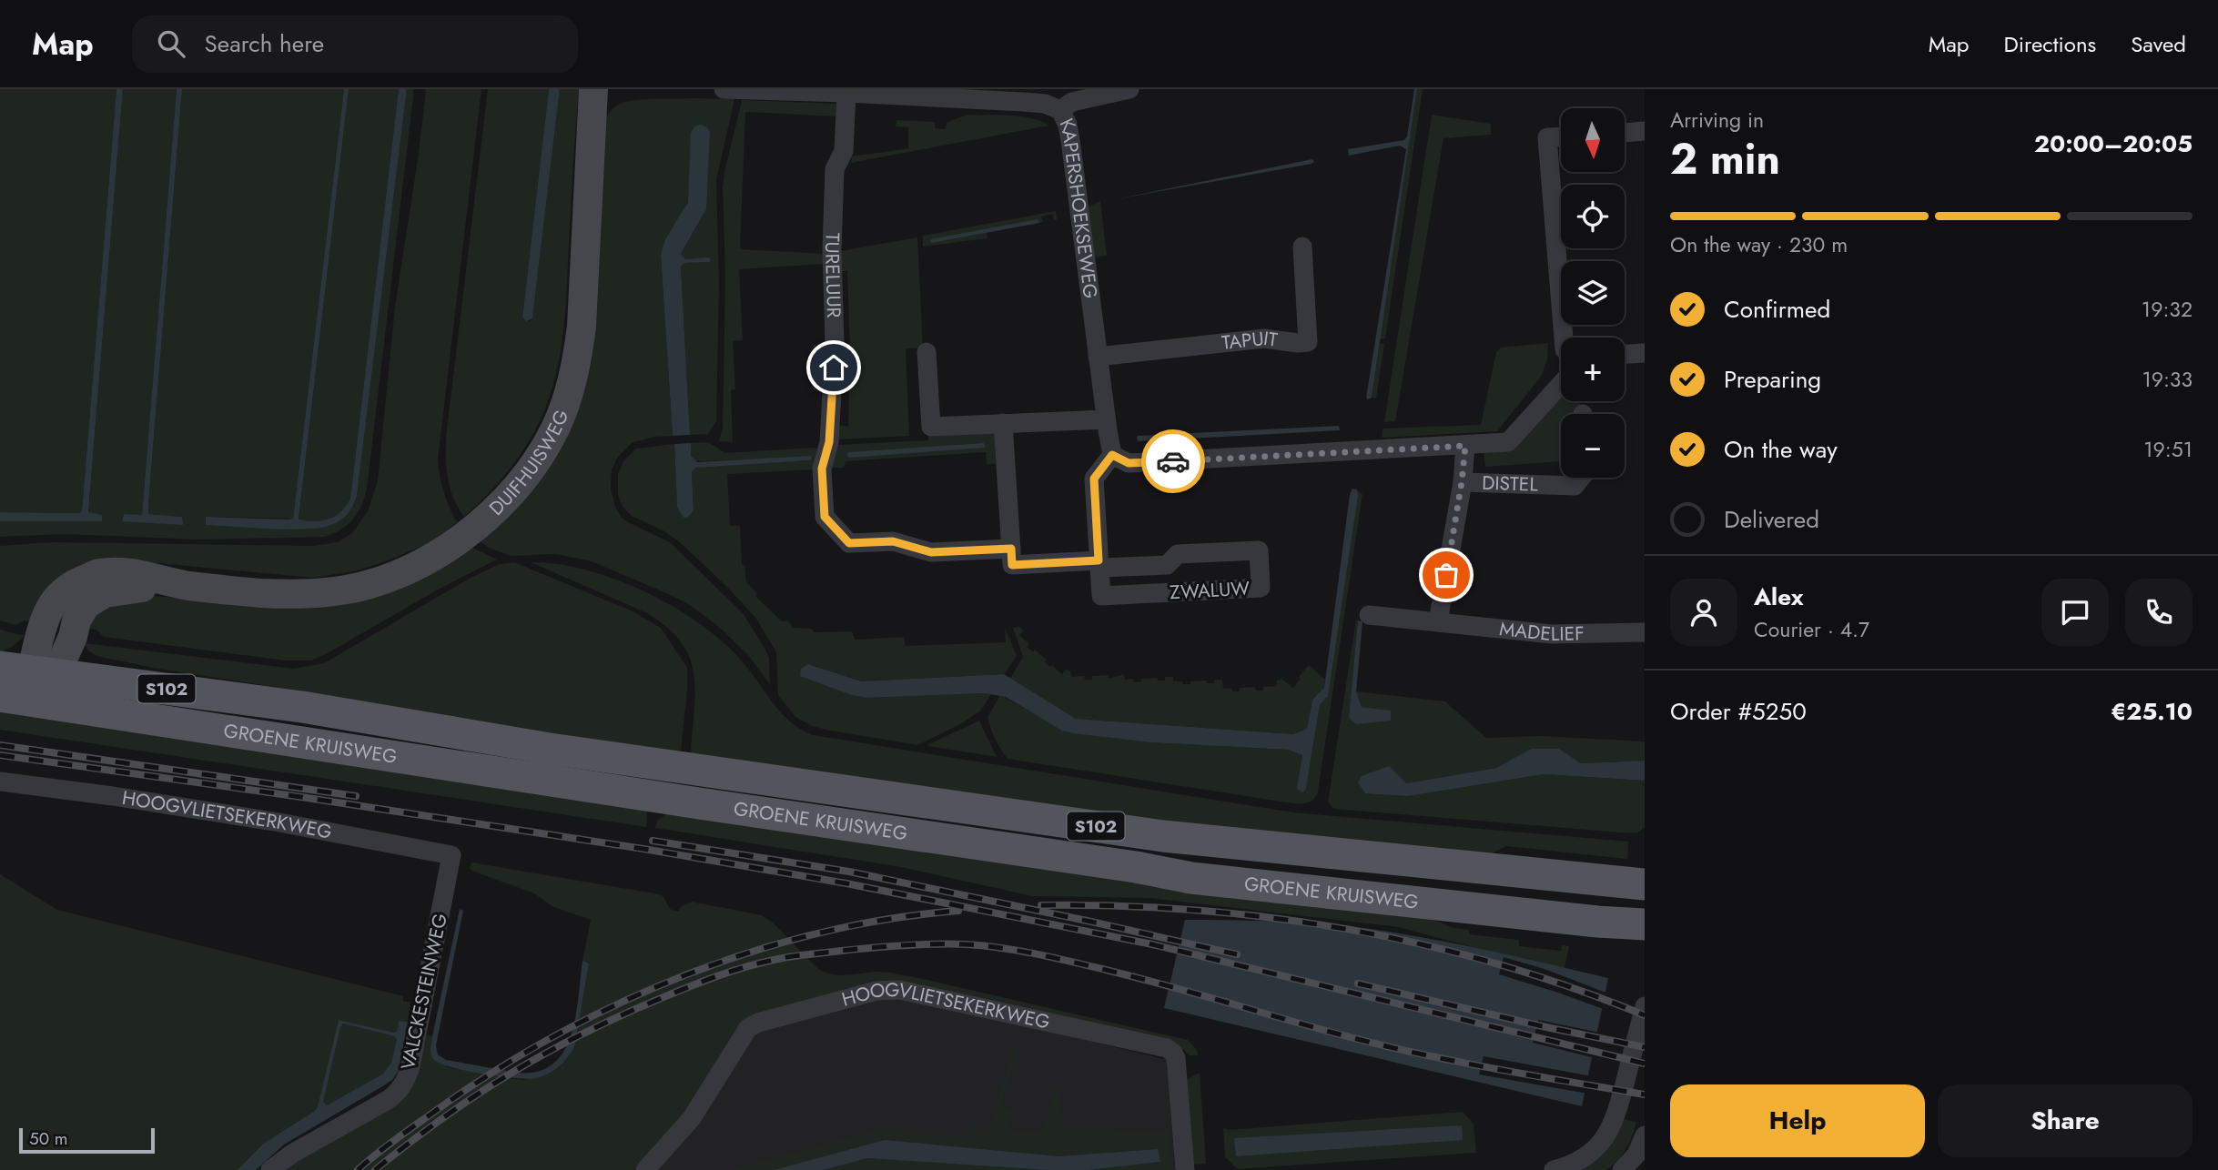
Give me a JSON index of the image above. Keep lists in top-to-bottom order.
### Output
{
  "streets": {
    "main road": ["DUIFHUISWEG", "S102", "GROENE KRUISWEG"],
    "street": [
      "KAPERSHOEKSEWEG",
      "TURELUUR",
      "TAPUIT",
      "DISTEL",
      "ZWALUW",
      "MADELIEF",
      "HOOGVLIETSEKERKWEG",
      "VALCKESTEINWEG"
    ]
  },
  "crossings": [
    ["KAPERSHOEKSEWEG", "TURELUUR"],
    ["KAPERSHOEKSEWEG", "TAPUIT"],
    ["KAPERSHOEKSEWEG", "ZWALUW"],
    ["TURELUUR", "ZWALUW"],
    ["DUIFHUISWEG", "GROENE KRUISWEG"],
    ["HOOGVLIETSEKERKWEG", "VALCKESTEINWEG"]
  ],
  "scale_bar": "50 m",
  "north": "bottom",
  "page": {
    "header": "Map",
    "search": "Search here",
    "nav": ["Map", "Directions", "Saved"],
    "heading": ["2 min", "Arriving in", "20:00–20:05"],
    "panel": [
      "Alex",
      "Courier · 4.7",
      "Order #5250",
      "€25.10"
    ],
    "map_buttons": ["+", "−"],
    "bar": "On the way · 230 m",
    "list": [
      ["Confirmed", "19:32"],
      ["Preparing", "19:33"],
      ["On the way", "19:51"],
      "Delivered"
    ],
    "buttons": ["Help", "Share"],
    "scale": "50 m"
  }
}
